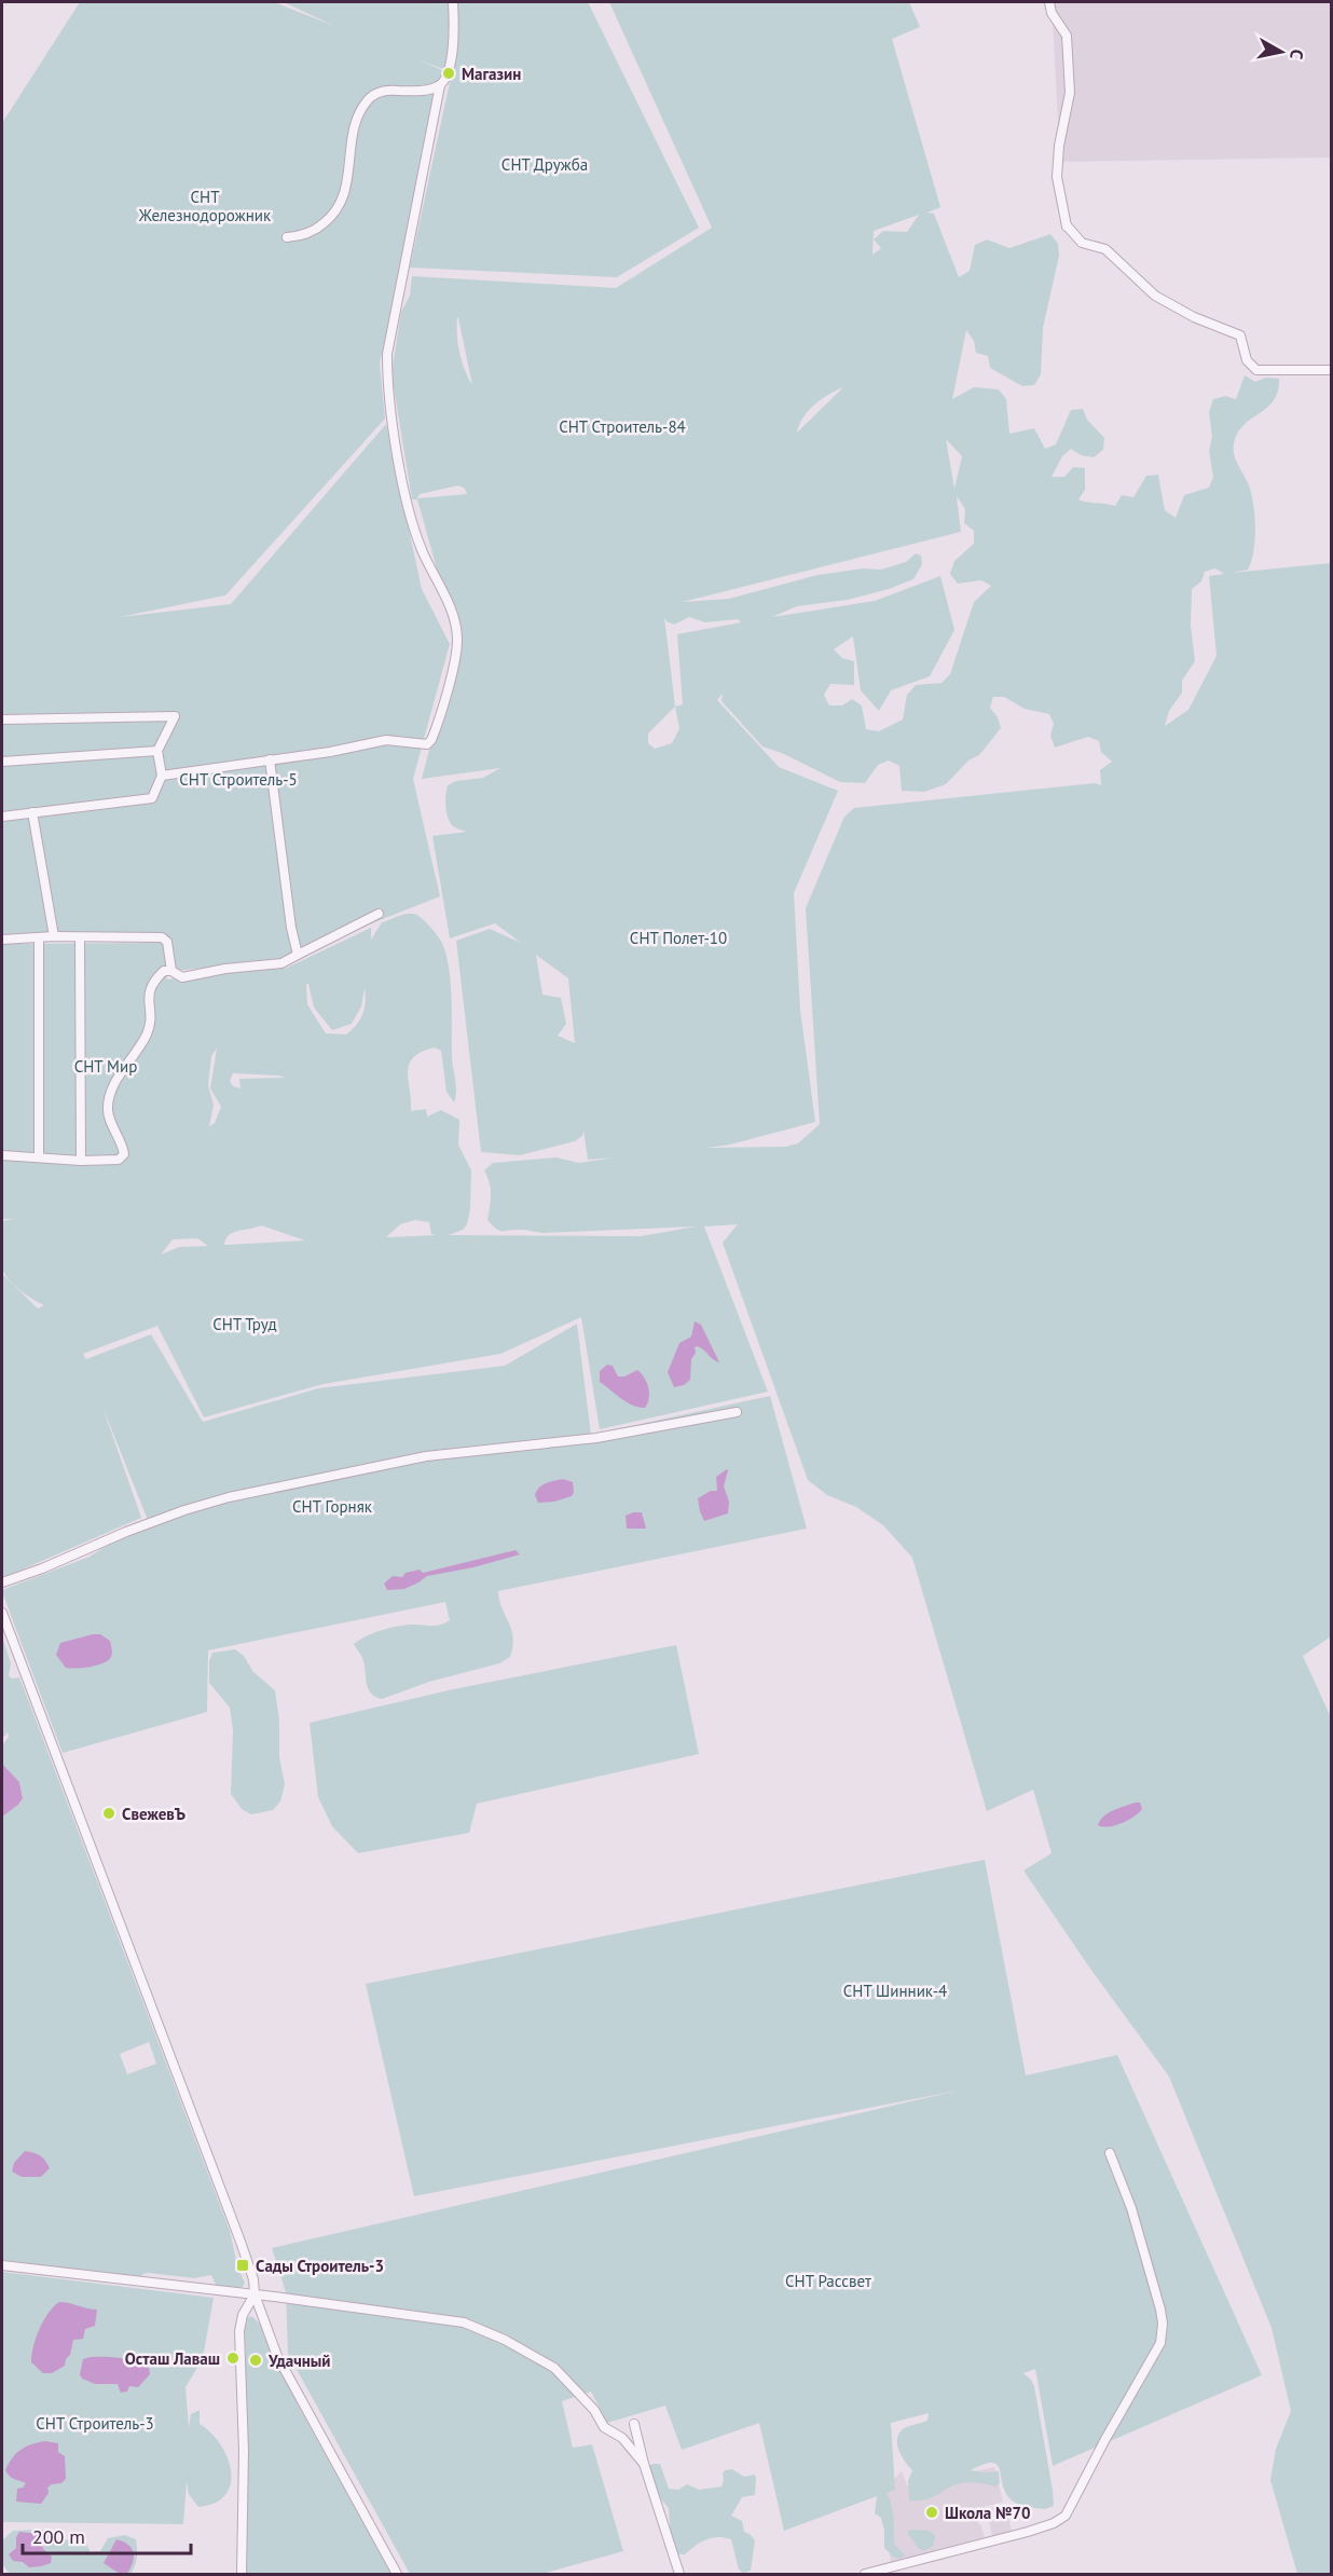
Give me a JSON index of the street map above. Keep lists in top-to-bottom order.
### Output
{
  "parks": [
    "СНТ Дружба",
    "СНТ Железнодорожник",
    "СНТ Строитель-84",
    "СНТ Строитель-5",
    "СНТ Полет-10",
    "СНТ Мир",
    "СНТ Труд",
    "СНТ Горняк",
    "СНТ Шинник-4",
    "СНТ Рассвет",
    "СНТ Строитель-3"
  ],
  "places": {
    "other": [
      "Магазин",
      "СвежевЪ",
      "Осташ Лаваш",
      "Удачный",
      "Школа №70"
    ],
    "transit": ["Сады Строитель-3"]
  },
  "scale_bar": "200 m",
  "north": "right"
}
